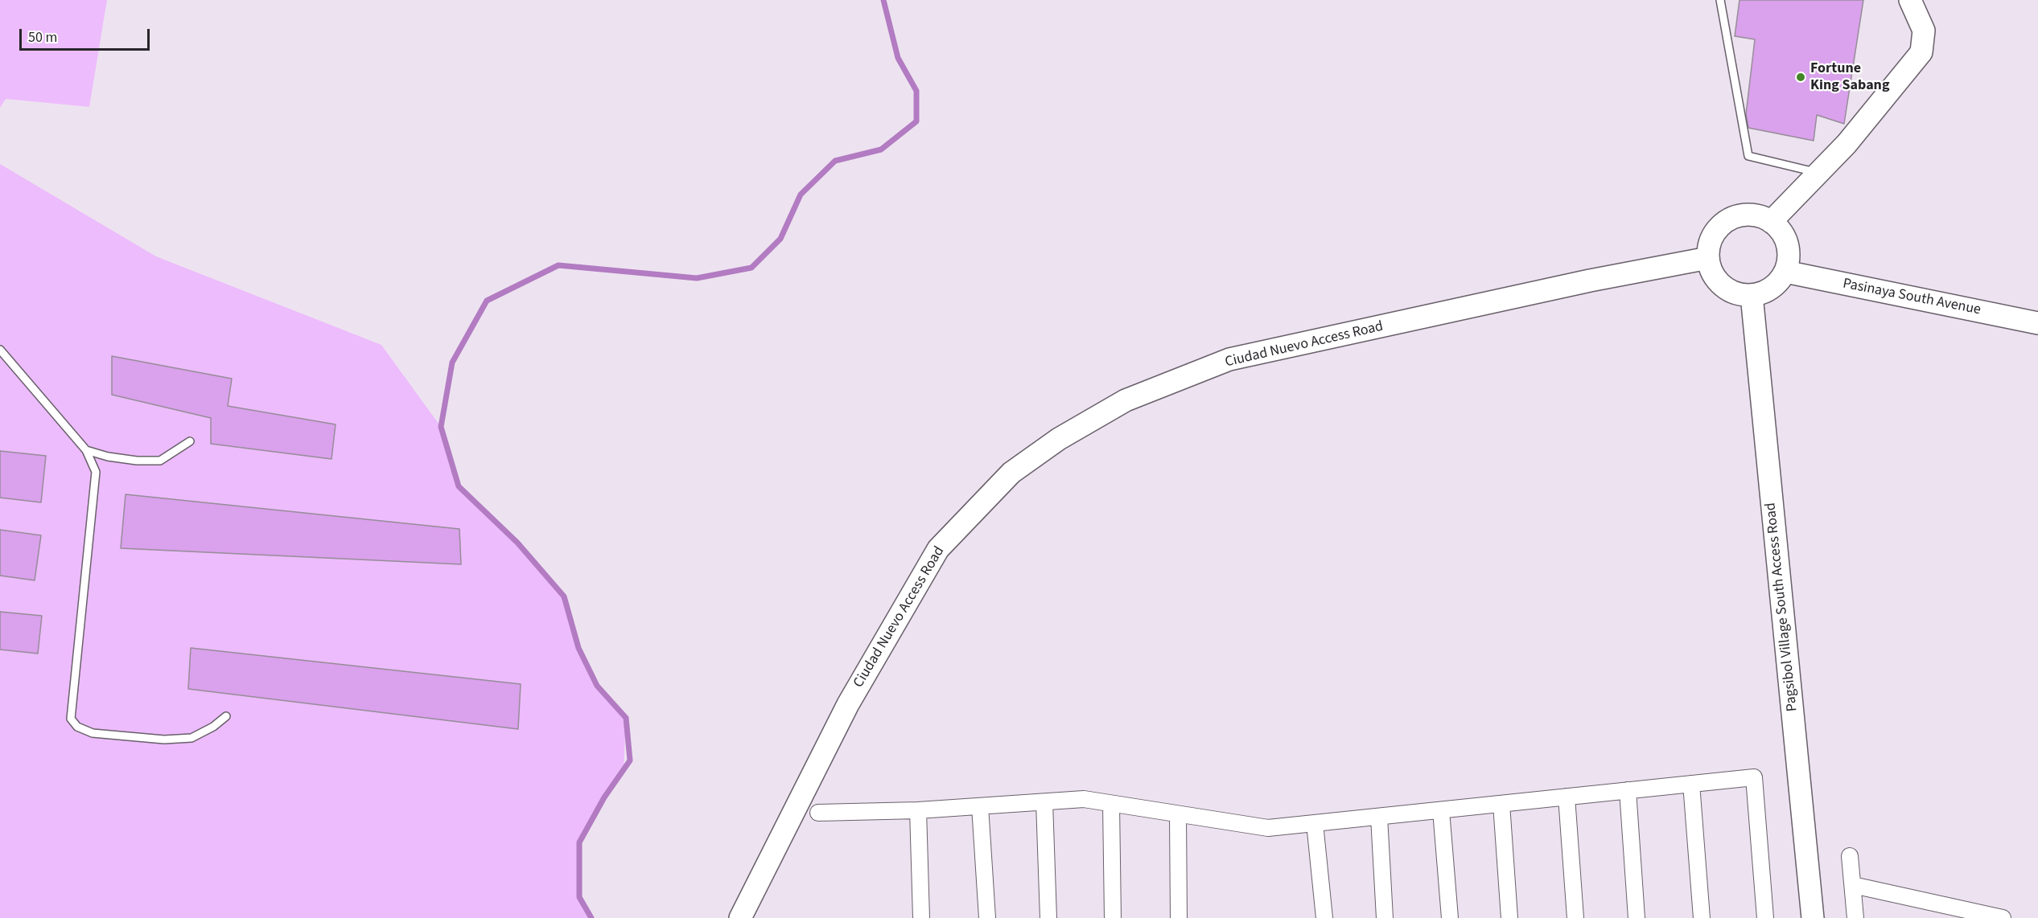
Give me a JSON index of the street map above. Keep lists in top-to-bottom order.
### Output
{
  "streets": {
    "street": ["Pasinaya South Avenue", "Ciudad Nuevo Access Road", "Pagsibol Village South Access Road"]
  },
  "crossings": [
    ["Pasinaya South Avenue", "Ciudad Nuevo Access Road"],
    ["Pasinaya South Avenue", "Pagsibol Village South Access Road"],
    ["Ciudad Nuevo Access Road", "Pagsibol Village South Access Road"]
  ],
  "places": ["Fortune King Sabang"],
  "scale_bar": "50 m"
}
